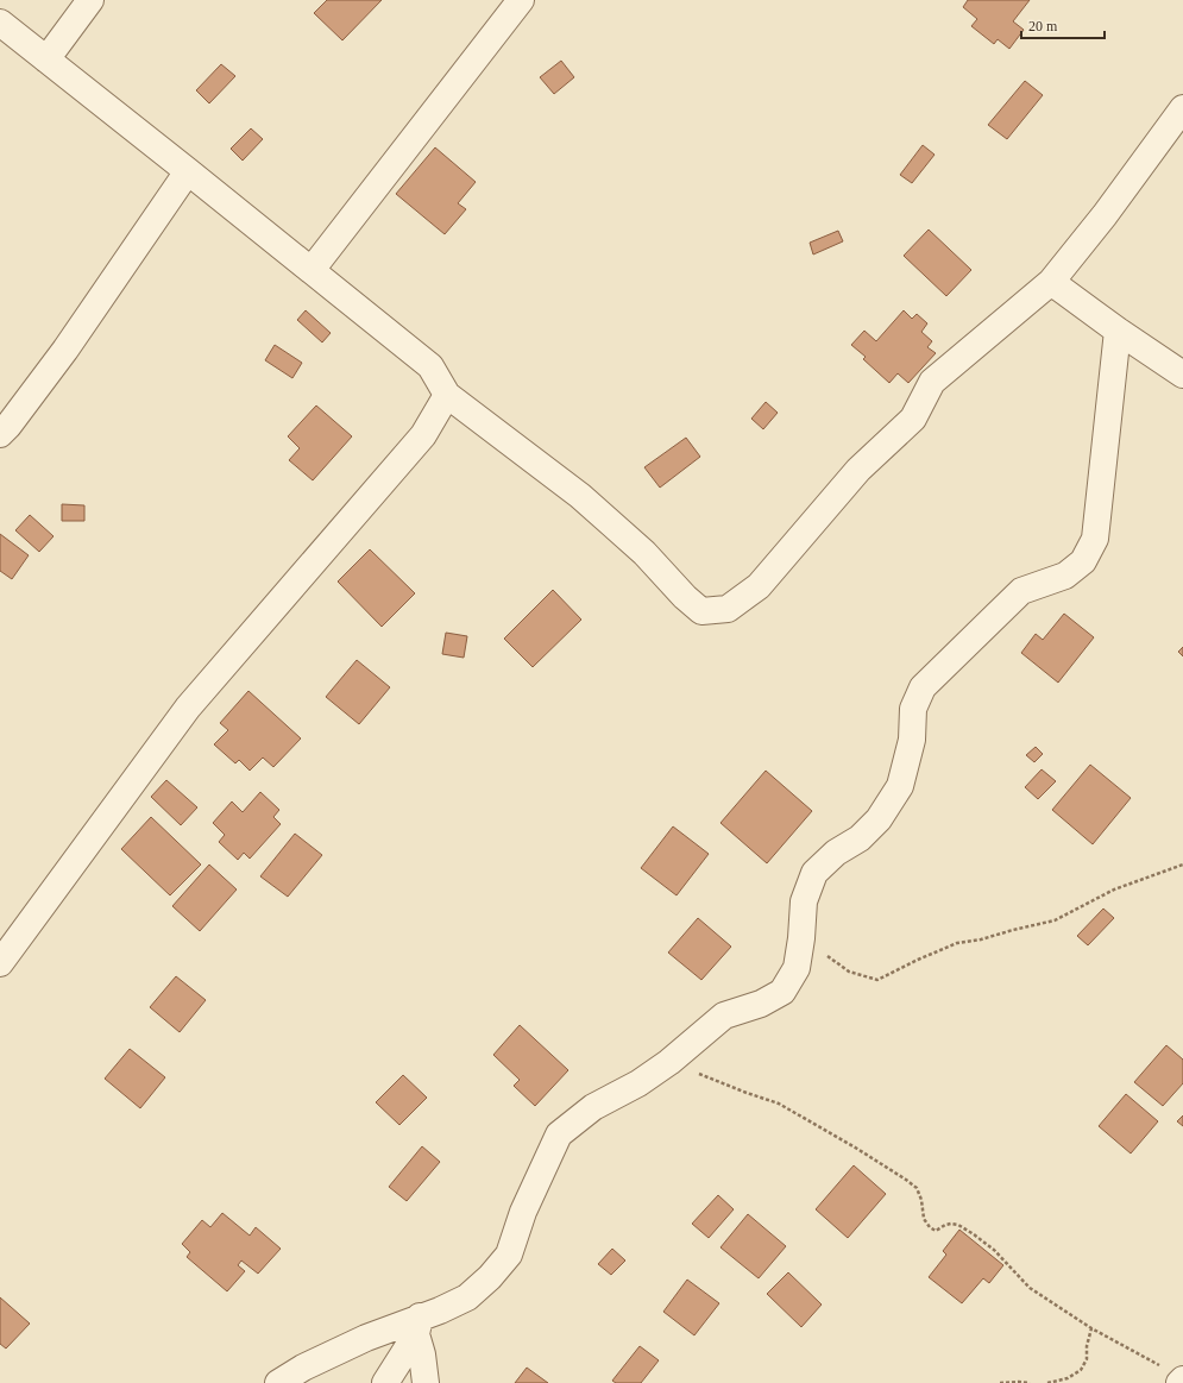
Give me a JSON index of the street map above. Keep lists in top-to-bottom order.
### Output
{
  "scale_bar": "20 m"
}
